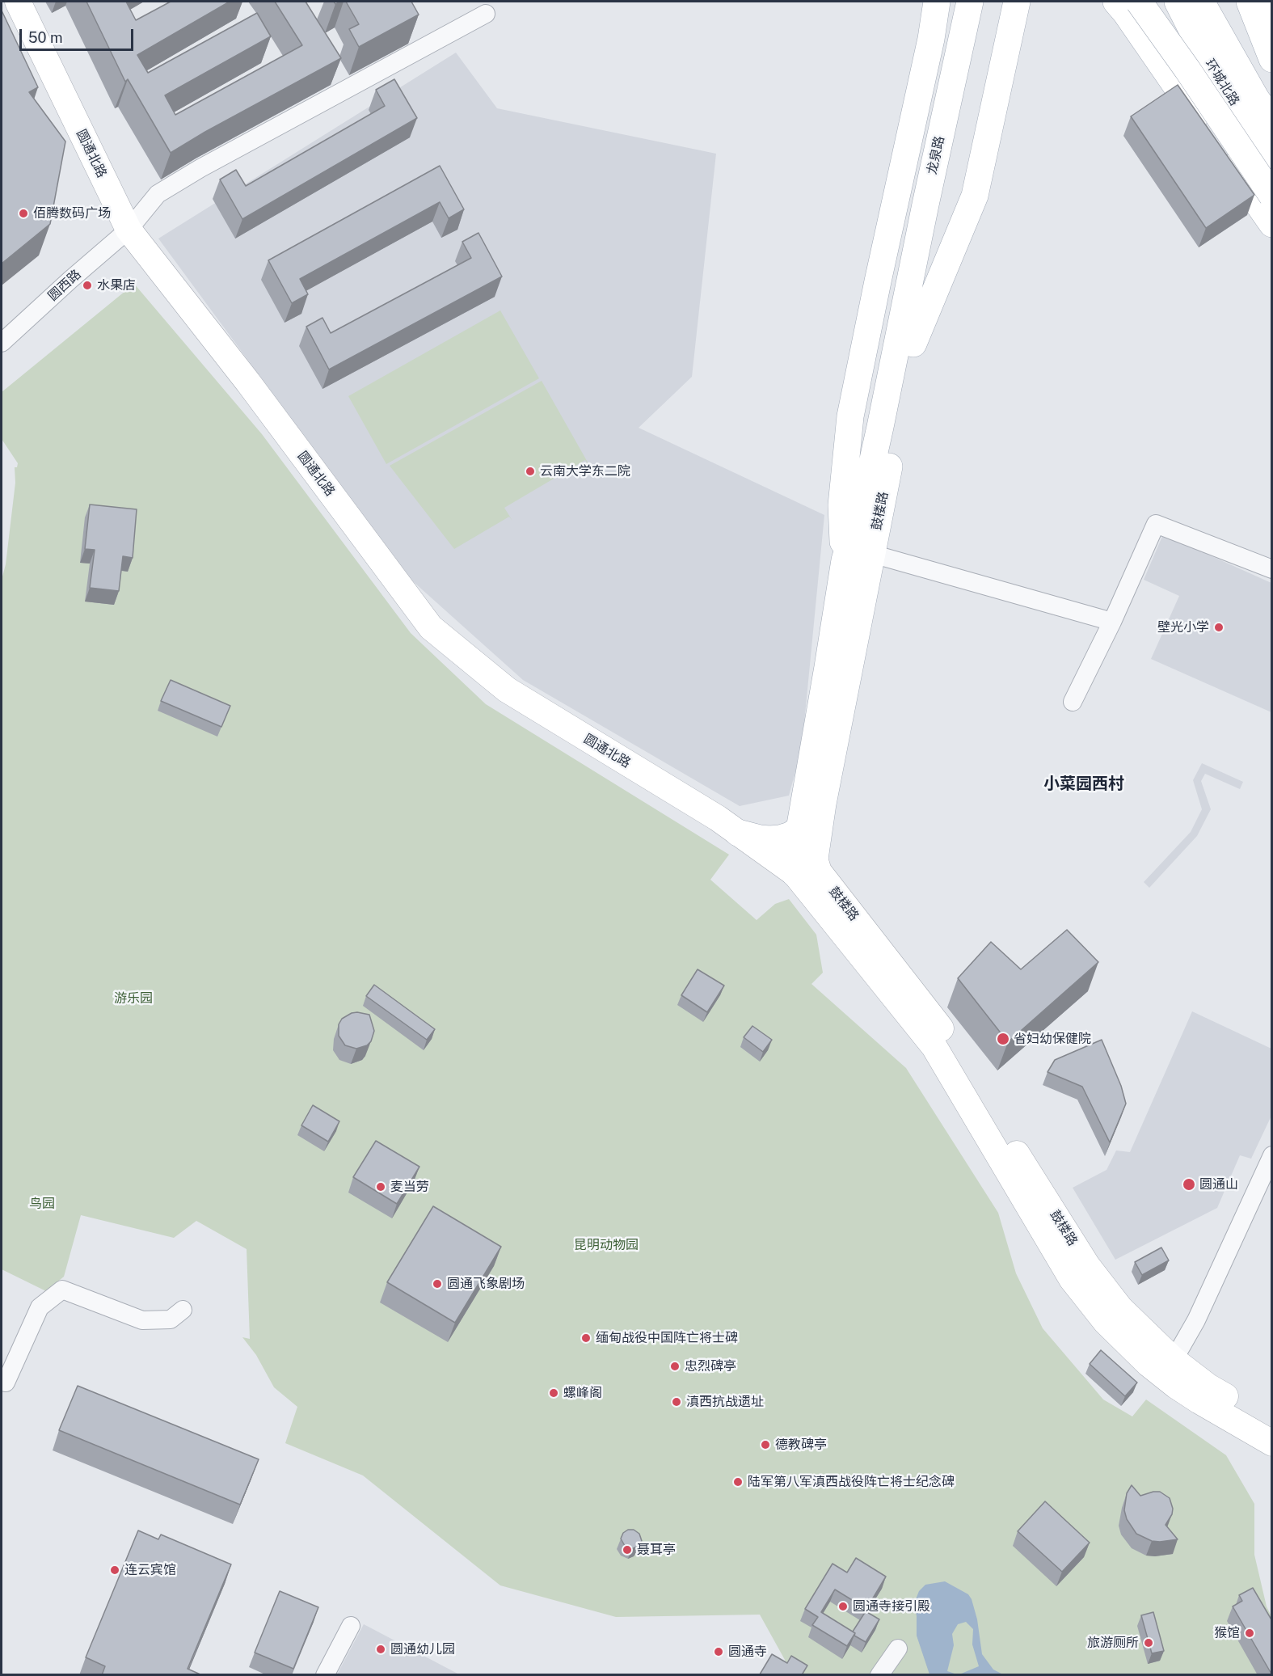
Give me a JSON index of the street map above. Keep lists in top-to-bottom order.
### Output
{
  "streets": {
    "main road": [
      "环城北路",
      "圆通北路",
      "龙泉路",
      "鼓楼路"
    ],
    "street": ["圆西路"]
  },
  "crossings": [
    ["圆通北路", "圆西路"],
    ["圆通北路", "鼓楼路"],
    ["龙泉路", "鼓楼路"]
  ],
  "districts": ["小菜园西村"],
  "parks": ["游乐园", "鸟园", "昆明动物园"],
  "places": [
    "佰腾数码广场",
    "水果店",
    "云南大学东二院",
    "壁光小学",
    "省妇幼保健院",
    "圆通山",
    "麦当劳",
    "圆通飞象剧场",
    "缅甸战役中国阵亡将士碑",
    "忠烈碑亭",
    "螺峰阁",
    "滇西抗战遗址",
    "德教碑亭",
    "陆军第八军滇西战役阵亡将士纪念碑",
    "聂耳亭",
    "连云宾馆",
    "圆通寺接引殿",
    "猴馆",
    "旅游厕所",
    "圆通幼儿园",
    "圆通寺"
  ],
  "scale_bar": "50 m"
}
